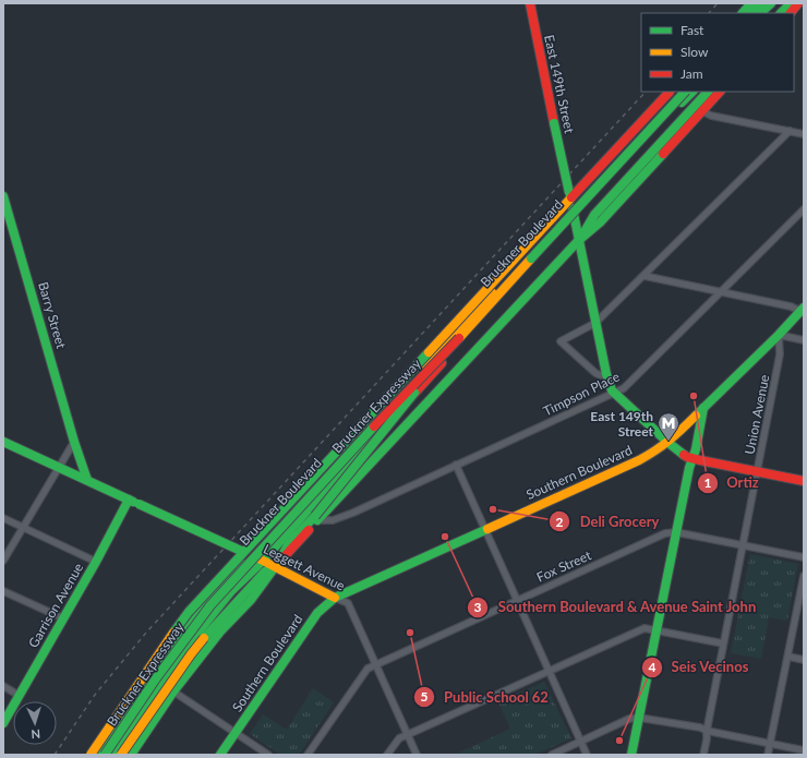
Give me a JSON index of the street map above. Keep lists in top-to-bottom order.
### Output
{
  "streets": {
    "main road": [
      "East 149th Street",
      "Bruckner Boulevard",
      "Barry Street",
      "Bruckner Expressway",
      "Southern Boulevard",
      "Leggett Avenue",
      "Garrison Avenue"
    ],
    "street": ["Timpson Place", "Union Avenue", "Fox Street"]
  },
  "crossings": [
    ["East 149th Street", "Bruckner Boulevard"],
    ["East 149th Street", "Timpson Place"],
    ["East 149th Street", "Union Avenue"],
    ["East 149th Street", "Southern Boulevard"],
    ["Bruckner Boulevard", "Leggett Avenue"],
    ["Barry Street", "Leggett Avenue"],
    ["Union Avenue", "Southern Boulevard"],
    ["Southern Boulevard", "Leggett Avenue"],
    ["Fox Street", "Leggett Avenue"],
    ["Leggett Avenue", "Garrison Avenue"]
  ],
  "places": {
    "other": [
      "Ortiz",
      "Deli Grocery",
      "Southern Boulevard & Avenue Saint John",
      "Public School 62",
      "Seis Vecinos"
    ],
    "metro station": ["East 149th Street"]
  },
  "legend": ["Fast", "Slow", "Jam"],
  "north": "bottom"
}
